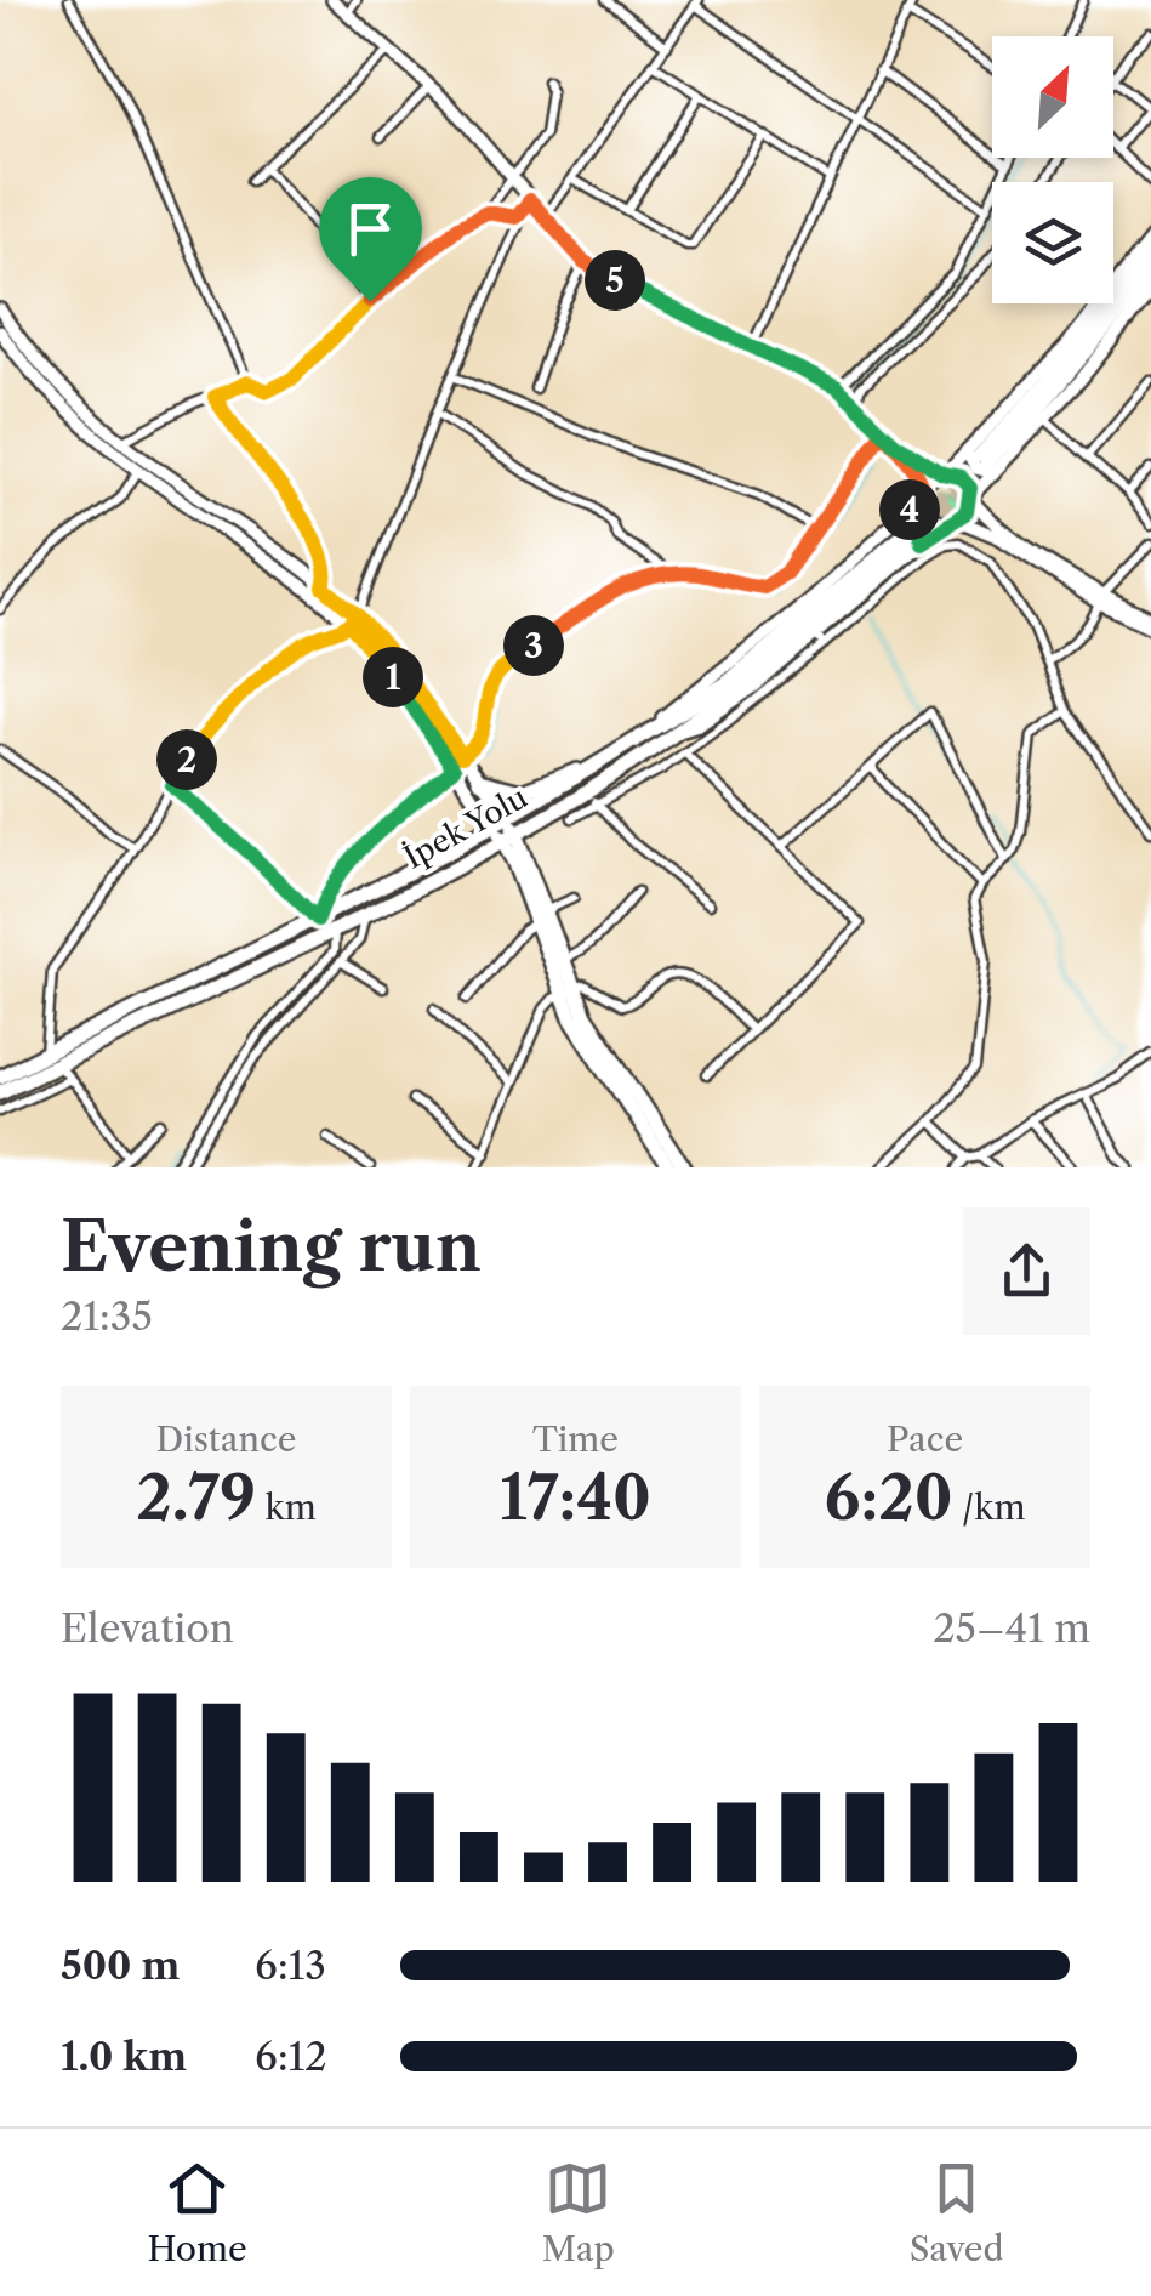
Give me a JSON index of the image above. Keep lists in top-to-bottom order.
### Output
{
  "streets": {
    "highway": ["İpek Yolu"]
  },
  "north": "top right",
  "page": {
    "pins": [
      "5",
      "4",
      "3",
      "1",
      "2"
    ],
    "heading": ["Evening run", "21:35"],
    "stats": [
      ["Distance", "2.79 km"],
      ["Time", "17:40"],
      ["Pace", "6:20 /km"]
    ],
    "chart": ["Elevation", "25–41 m"],
    "list": [
      {
        "name": "500 m",
        "note": "6:13"
      },
      {
        "name": "1.0 km",
        "note": "6:12"
      }
    ],
    "tabs": ["Home", "Map", "Saved"]
  }
}
